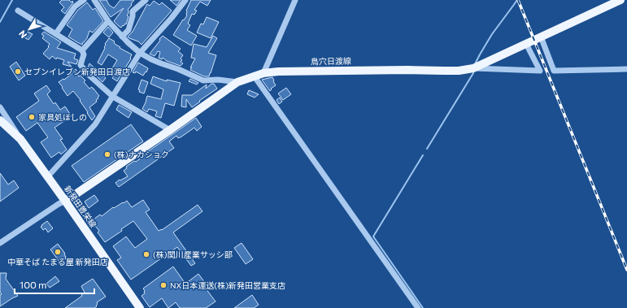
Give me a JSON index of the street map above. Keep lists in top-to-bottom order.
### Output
{
  "streets": {
    "main road": ["鳥穴日渡線", "新発田豊栄線"]
  },
  "crossings": [
    ["鳥穴日渡線", "新発田豊栄線"]
  ],
  "places": [
    "セブンイレブン新発田日渡店",
    "家具処ほしの",
    "(株)ナカショク",
    "中華そば たまる屋 新発田店",
    "(株)関川産業サッシ部",
    "NX日本運送(株)新発田営業支店"
  ],
  "scale_bar": "100 m",
  "north": "bottom left"
}
